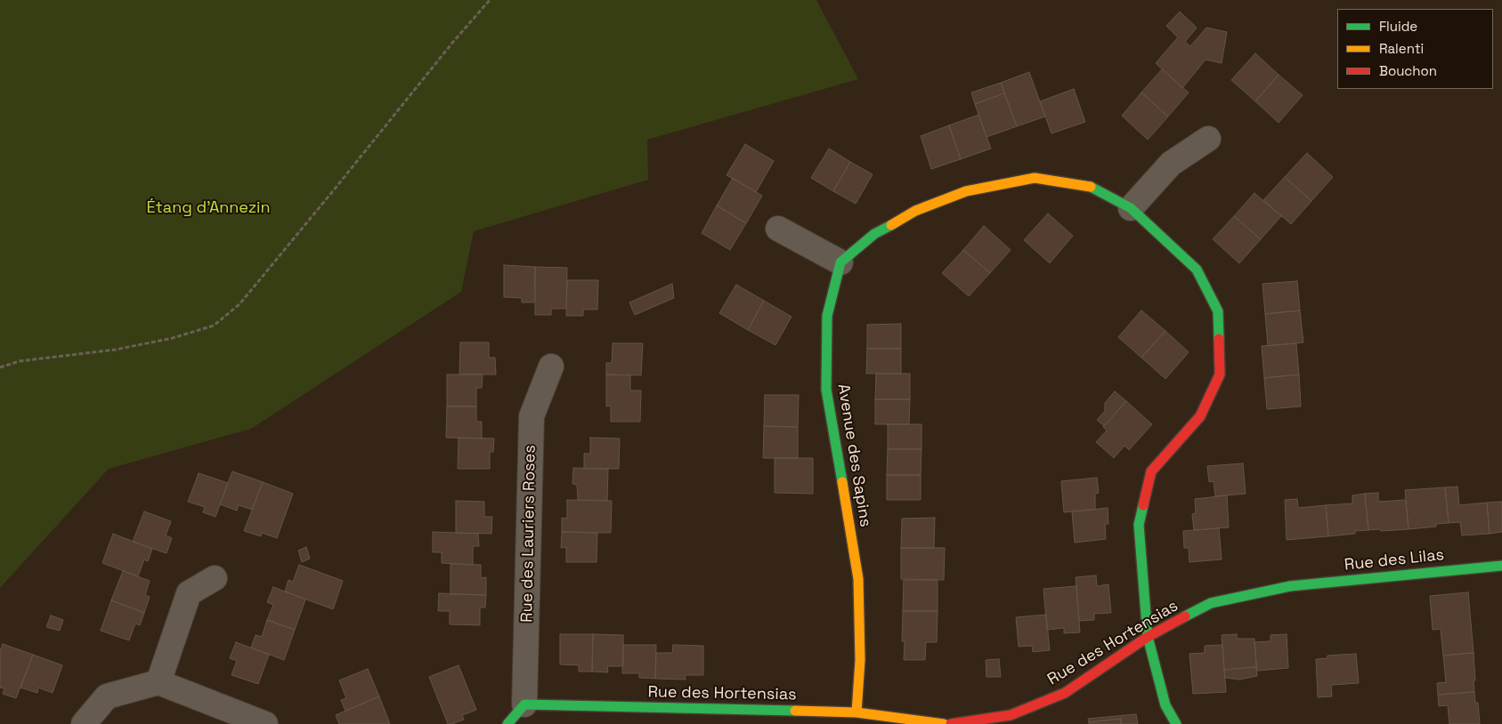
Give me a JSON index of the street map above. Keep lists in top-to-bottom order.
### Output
{
  "streets": {
    "street": [
      "Avenue des Sapins",
      "Rue des Lauriers Roses",
      "Rue des Lilas",
      "Rue des Hortensias"
    ]
  },
  "crossings": [
    ["Avenue des Sapins", "Rue des Hortensias"],
    ["Rue des Lauriers Roses", "Rue des Hortensias"],
    ["Rue des Lilas", "Rue des Hortensias"]
  ],
  "parks": ["Étang d’Annezin"],
  "legend": ["Fluide", "Ralenti", "Bouchon"]
}
